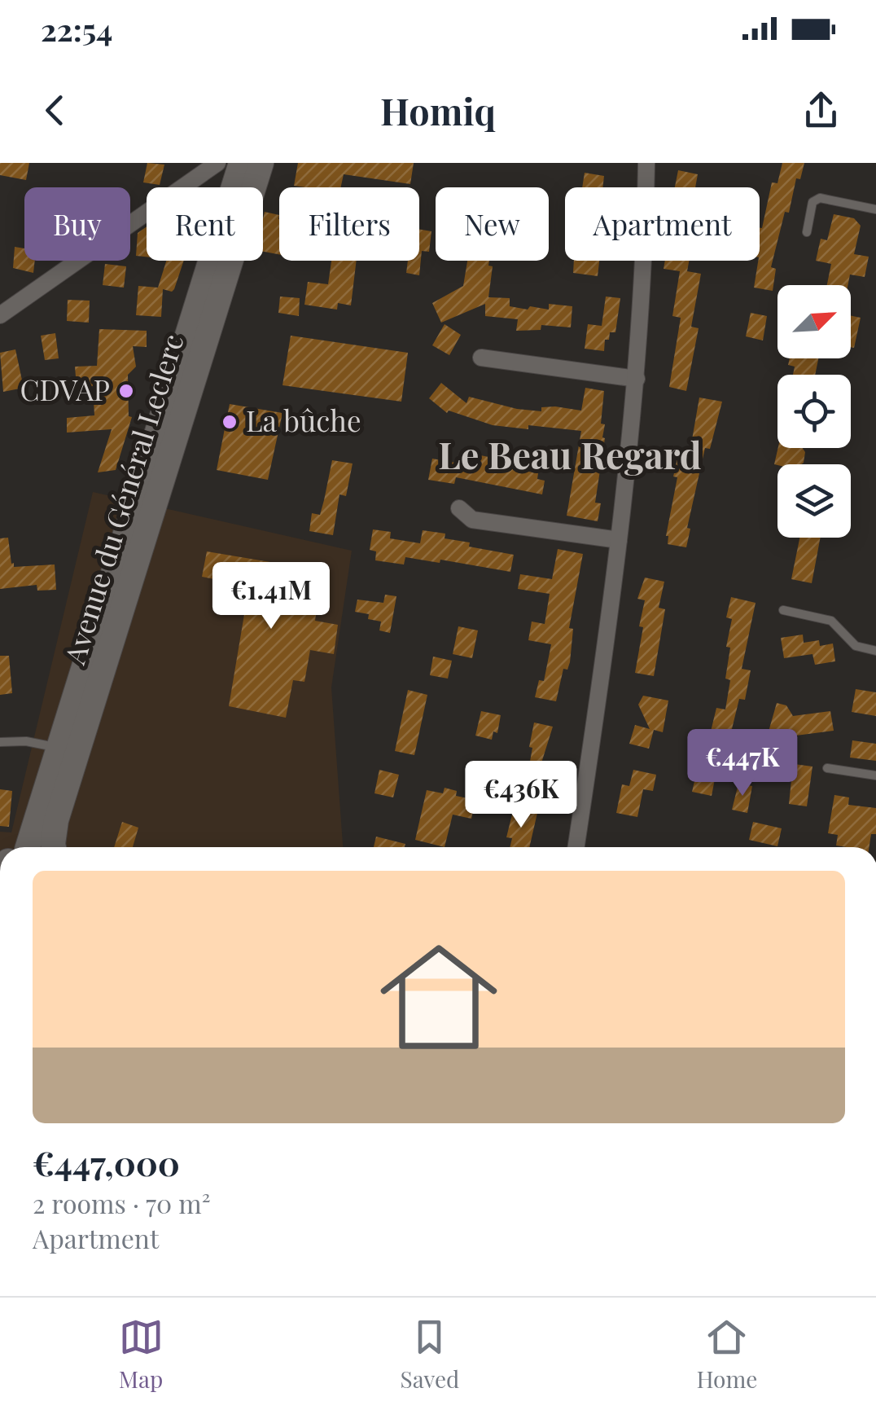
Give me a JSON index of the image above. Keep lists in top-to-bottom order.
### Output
{
  "streets": {
    "main road": ["Avenue du Général Leclerc"]
  },
  "districts": ["Le Beau Regard"],
  "places": ["CDVAP", "La bûche"],
  "north": "top right",
  "page": {
    "status": "22:54",
    "header": "Homiq",
    "chip": [
      "Buy",
      "Rent",
      "Filters",
      "New",
      "Apartment"
    ],
    "price": ["€1.41M", "€447K", "€436K"],
    "list": [
      {
        "name": "€447,000",
        "note": "2 rooms · 70 m² · Apartment"
      }
    ],
    "tabs": ["Map", "Saved", "Home"]
  }
}
